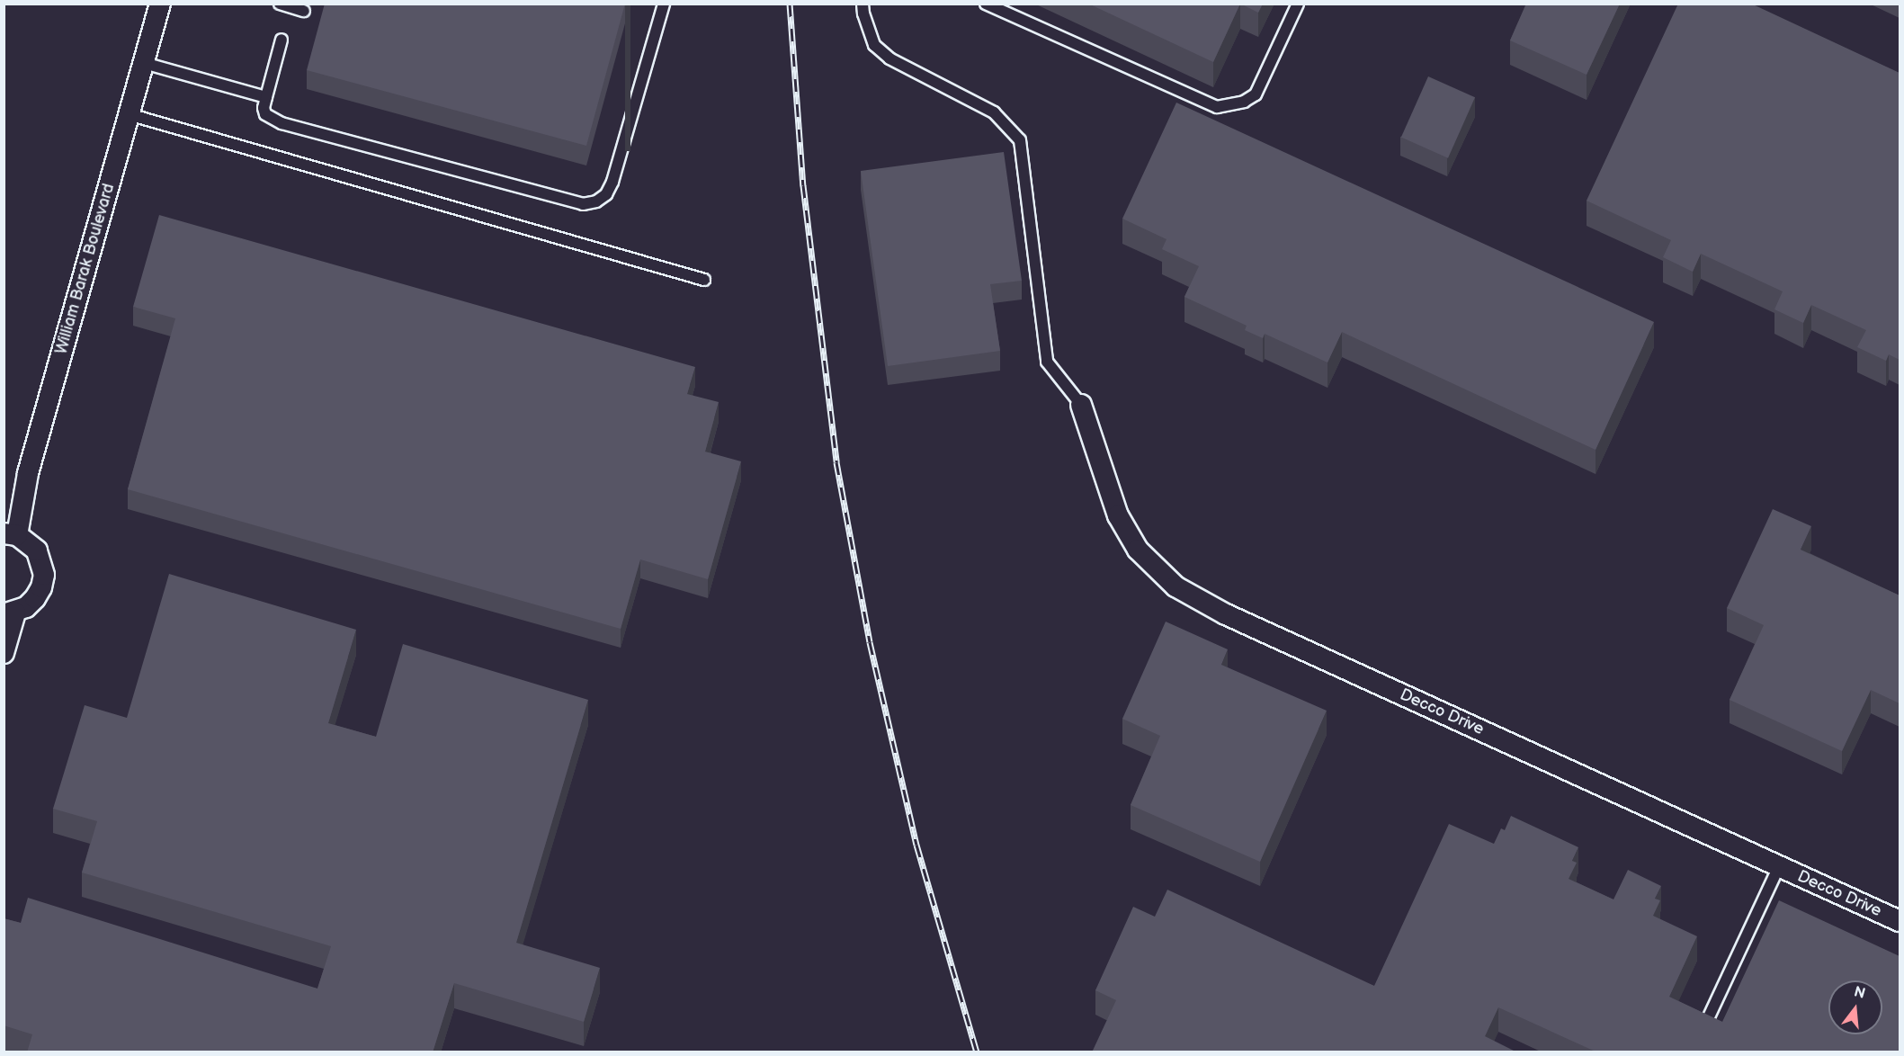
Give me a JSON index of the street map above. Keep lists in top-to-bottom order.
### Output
{
  "streets": {
    "street": ["William Barak Boulevard", "Decco Drive"]
  },
  "north": "top"
}
